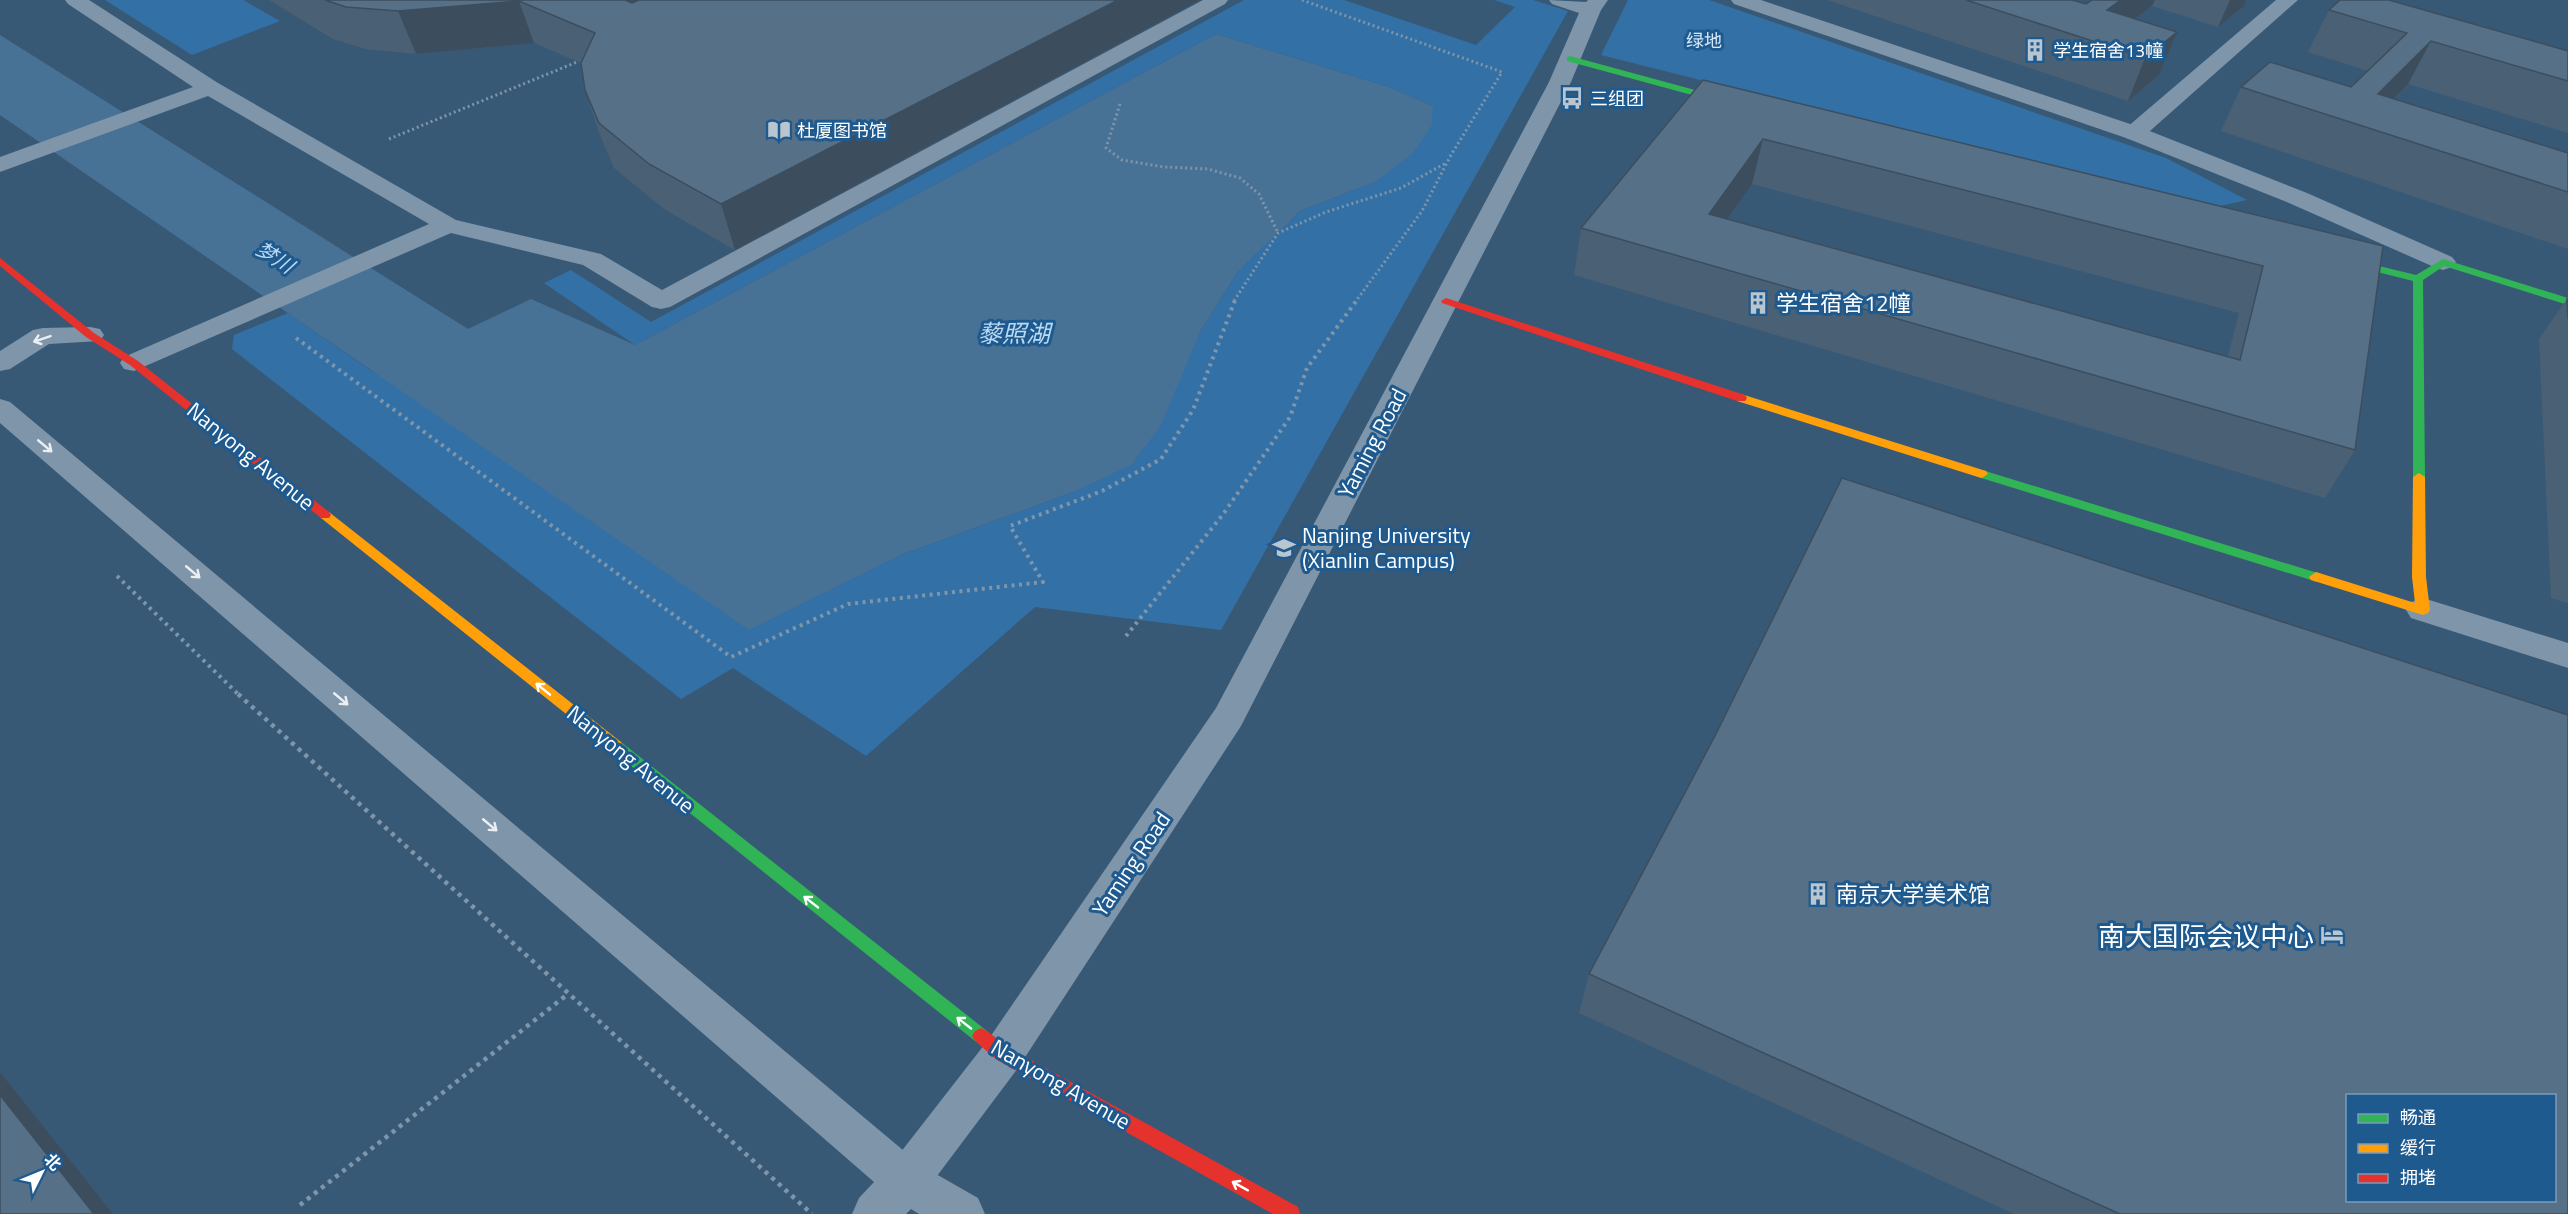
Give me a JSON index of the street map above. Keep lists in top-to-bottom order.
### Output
{
  "streets": {
    "street": ["Yaming Road", "Nanyong Avenue"]
  },
  "crossings": [
    ["Yaming Road", "Nanyong Avenue"]
  ],
  "one_way": ["Nanyong Avenue"],
  "water": ["梦川", "藜照湖"],
  "parks": ["绿地"],
  "places": {
    "building": ["学生宿舍13幢", "学生宿舍12幢", "南京大学美术馆"],
    "bus stop": ["三组团"],
    "library": ["杜厦图书馆"],
    "school or university": ["Nanjing University (Xianlin Campus)"],
    "hotel": ["南大国际会议中心"]
  },
  "legend": ["畅通", "缓行", "拥堵"],
  "north": "top right"
}
